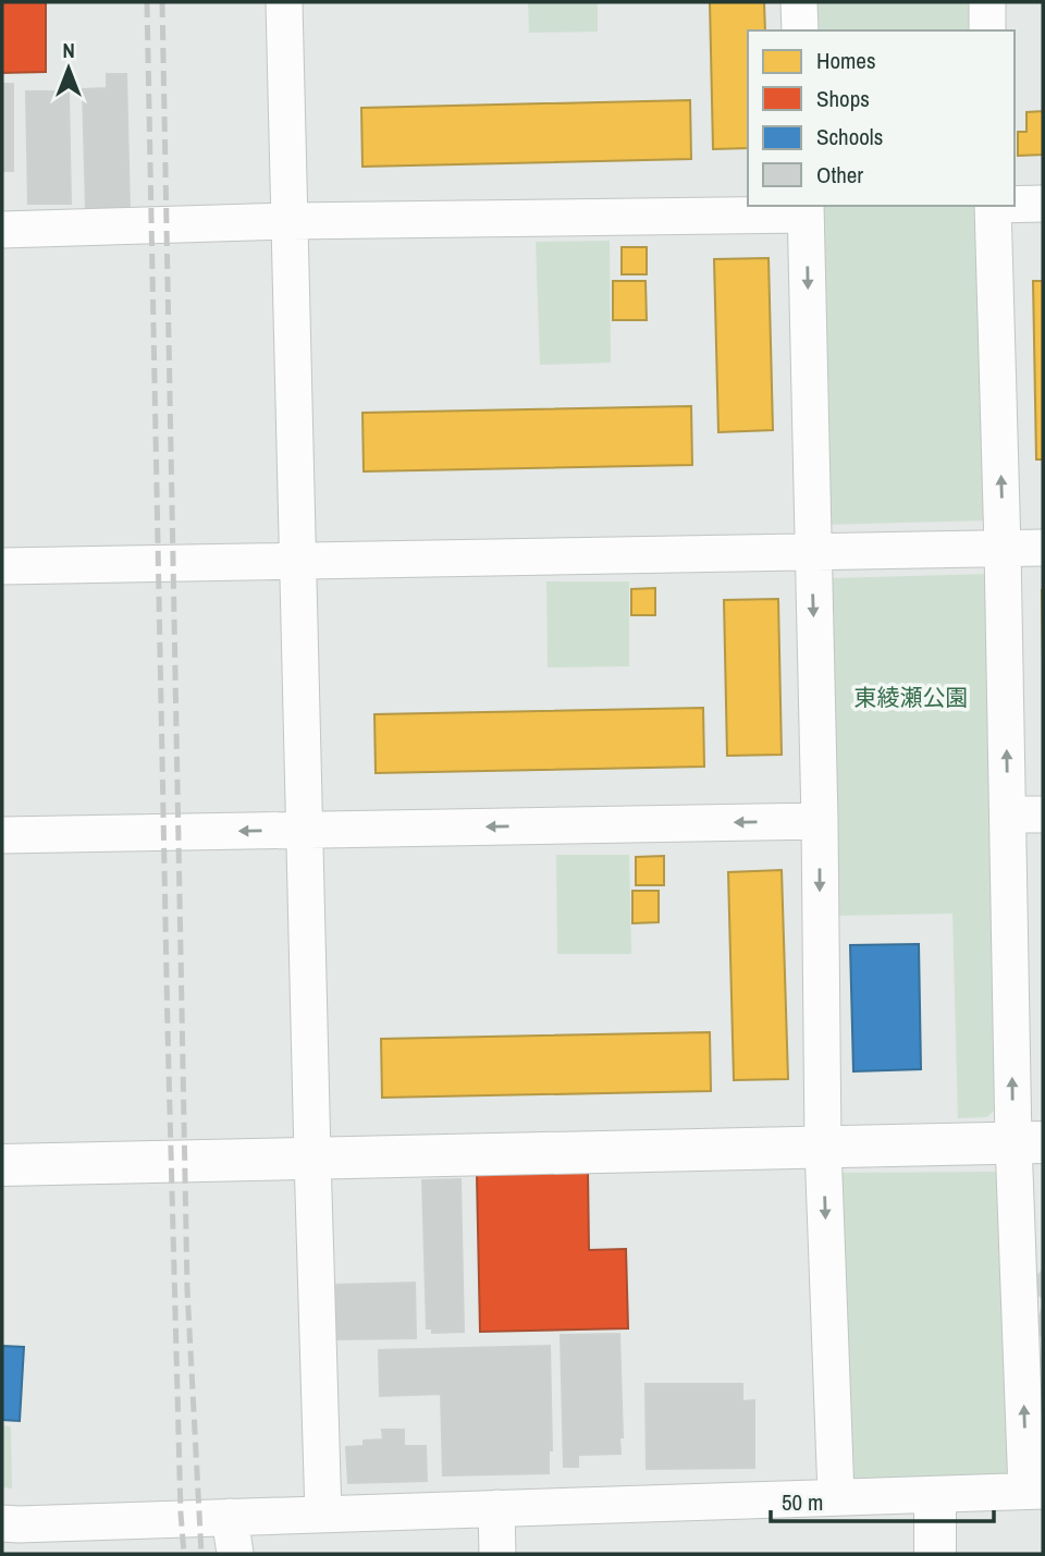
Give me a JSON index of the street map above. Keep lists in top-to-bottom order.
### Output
{
  "parks": ["東綾瀬公園"],
  "legend": [
    "Homes",
    "Shops",
    "Schools",
    "Other"
  ],
  "scale_bar": "50 m",
  "north": "top"
}
